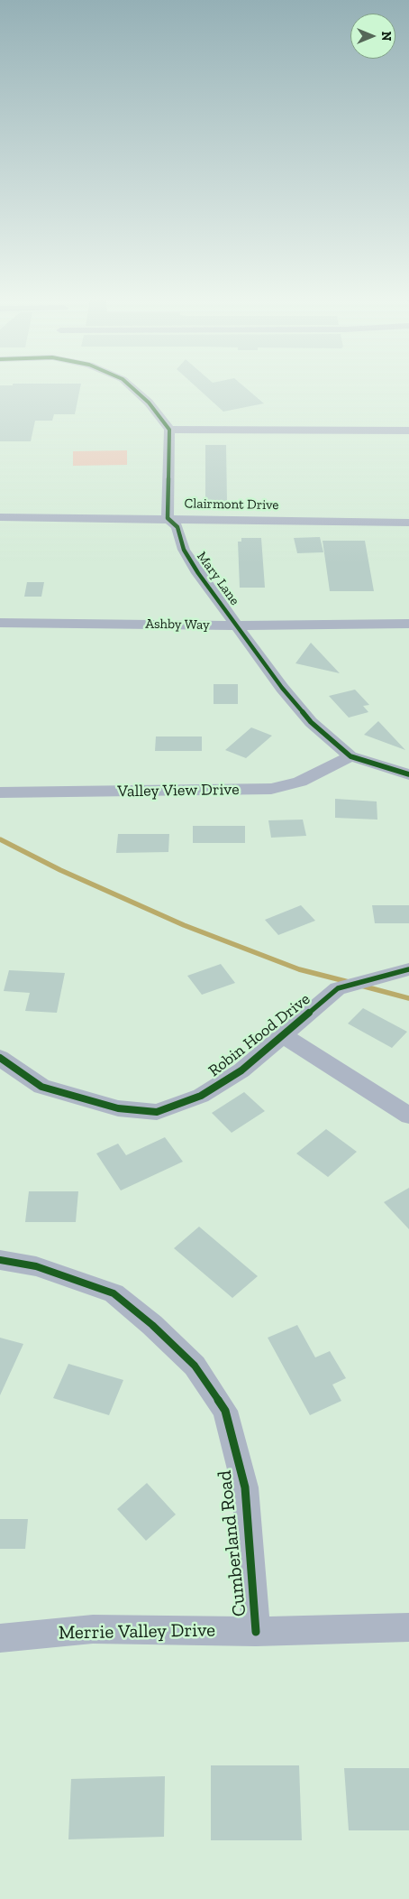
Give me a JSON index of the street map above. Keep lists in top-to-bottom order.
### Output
{
  "streets": {
    "street": [
      "Clairmont Drive",
      "Mary Lane",
      "Ashby Way",
      "Valley View Drive",
      "Robin Hood Drive",
      "Cumberland Road",
      "Merrie Valley Drive"
    ]
  },
  "crossings": [
    ["Clairmont Drive", "Mary Lane"],
    ["Mary Lane", "Ashby Way"],
    ["Mary Lane", "Valley View Drive"],
    ["Cumberland Road", "Merrie Valley Drive"]
  ],
  "north": "right"
}
